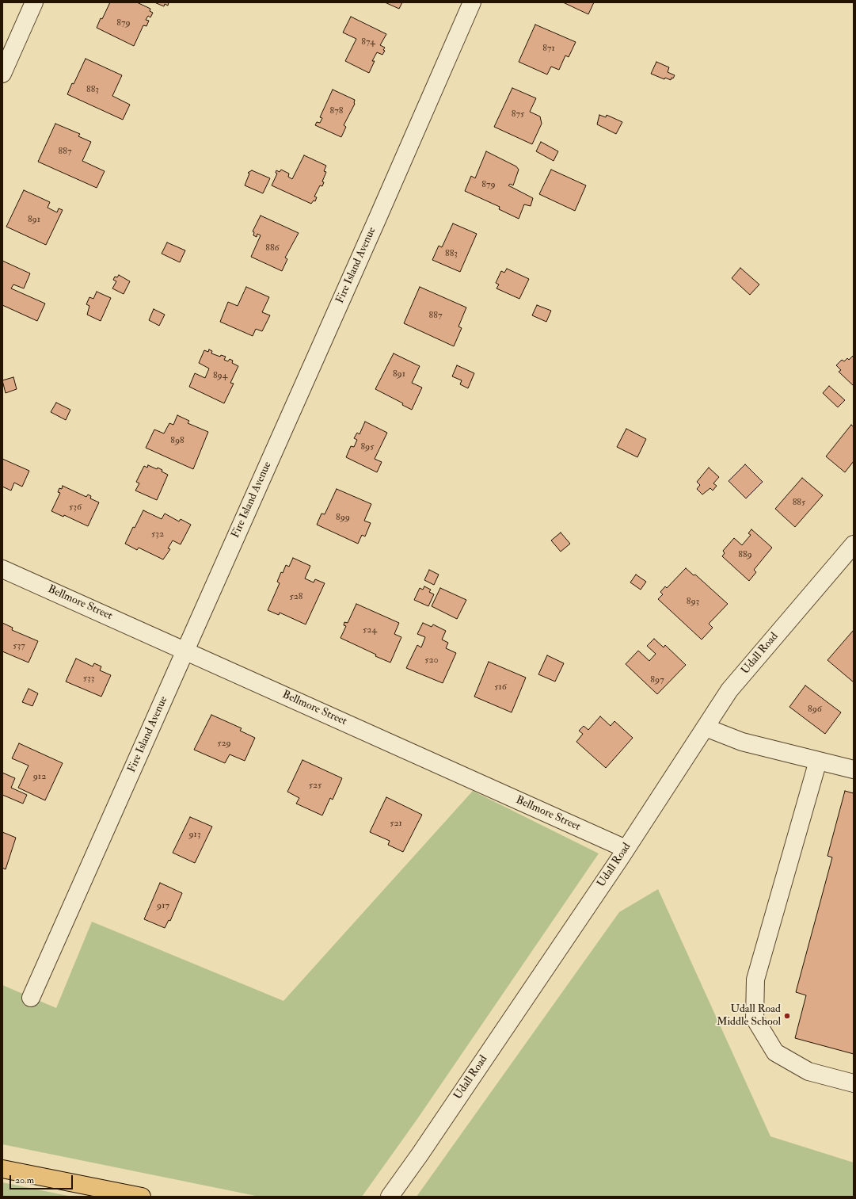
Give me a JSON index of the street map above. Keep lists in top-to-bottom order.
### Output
{
  "streets": {
    "street": ["Fire Island Avenue", "Bellmore Street", "Udall Road"]
  },
  "crossings": [
    ["Fire Island Avenue", "Bellmore Street"],
    ["Bellmore Street", "Udall Road"]
  ],
  "places": ["Udall Road Middle School"],
  "house_numbers": [
    "879",
    "874",
    "871",
    "883",
    "878",
    "875",
    "887",
    "879",
    "891",
    "886",
    "883",
    "887",
    "891",
    "894",
    "898",
    "895",
    "885",
    "536",
    "899",
    "532",
    "889",
    "528",
    "893",
    "524",
    "537",
    "520",
    "533",
    "897",
    "516",
    "896",
    "529",
    "912",
    "525",
    "521",
    "913",
    "917"
  ],
  "scale_bar": "20 m"
}
